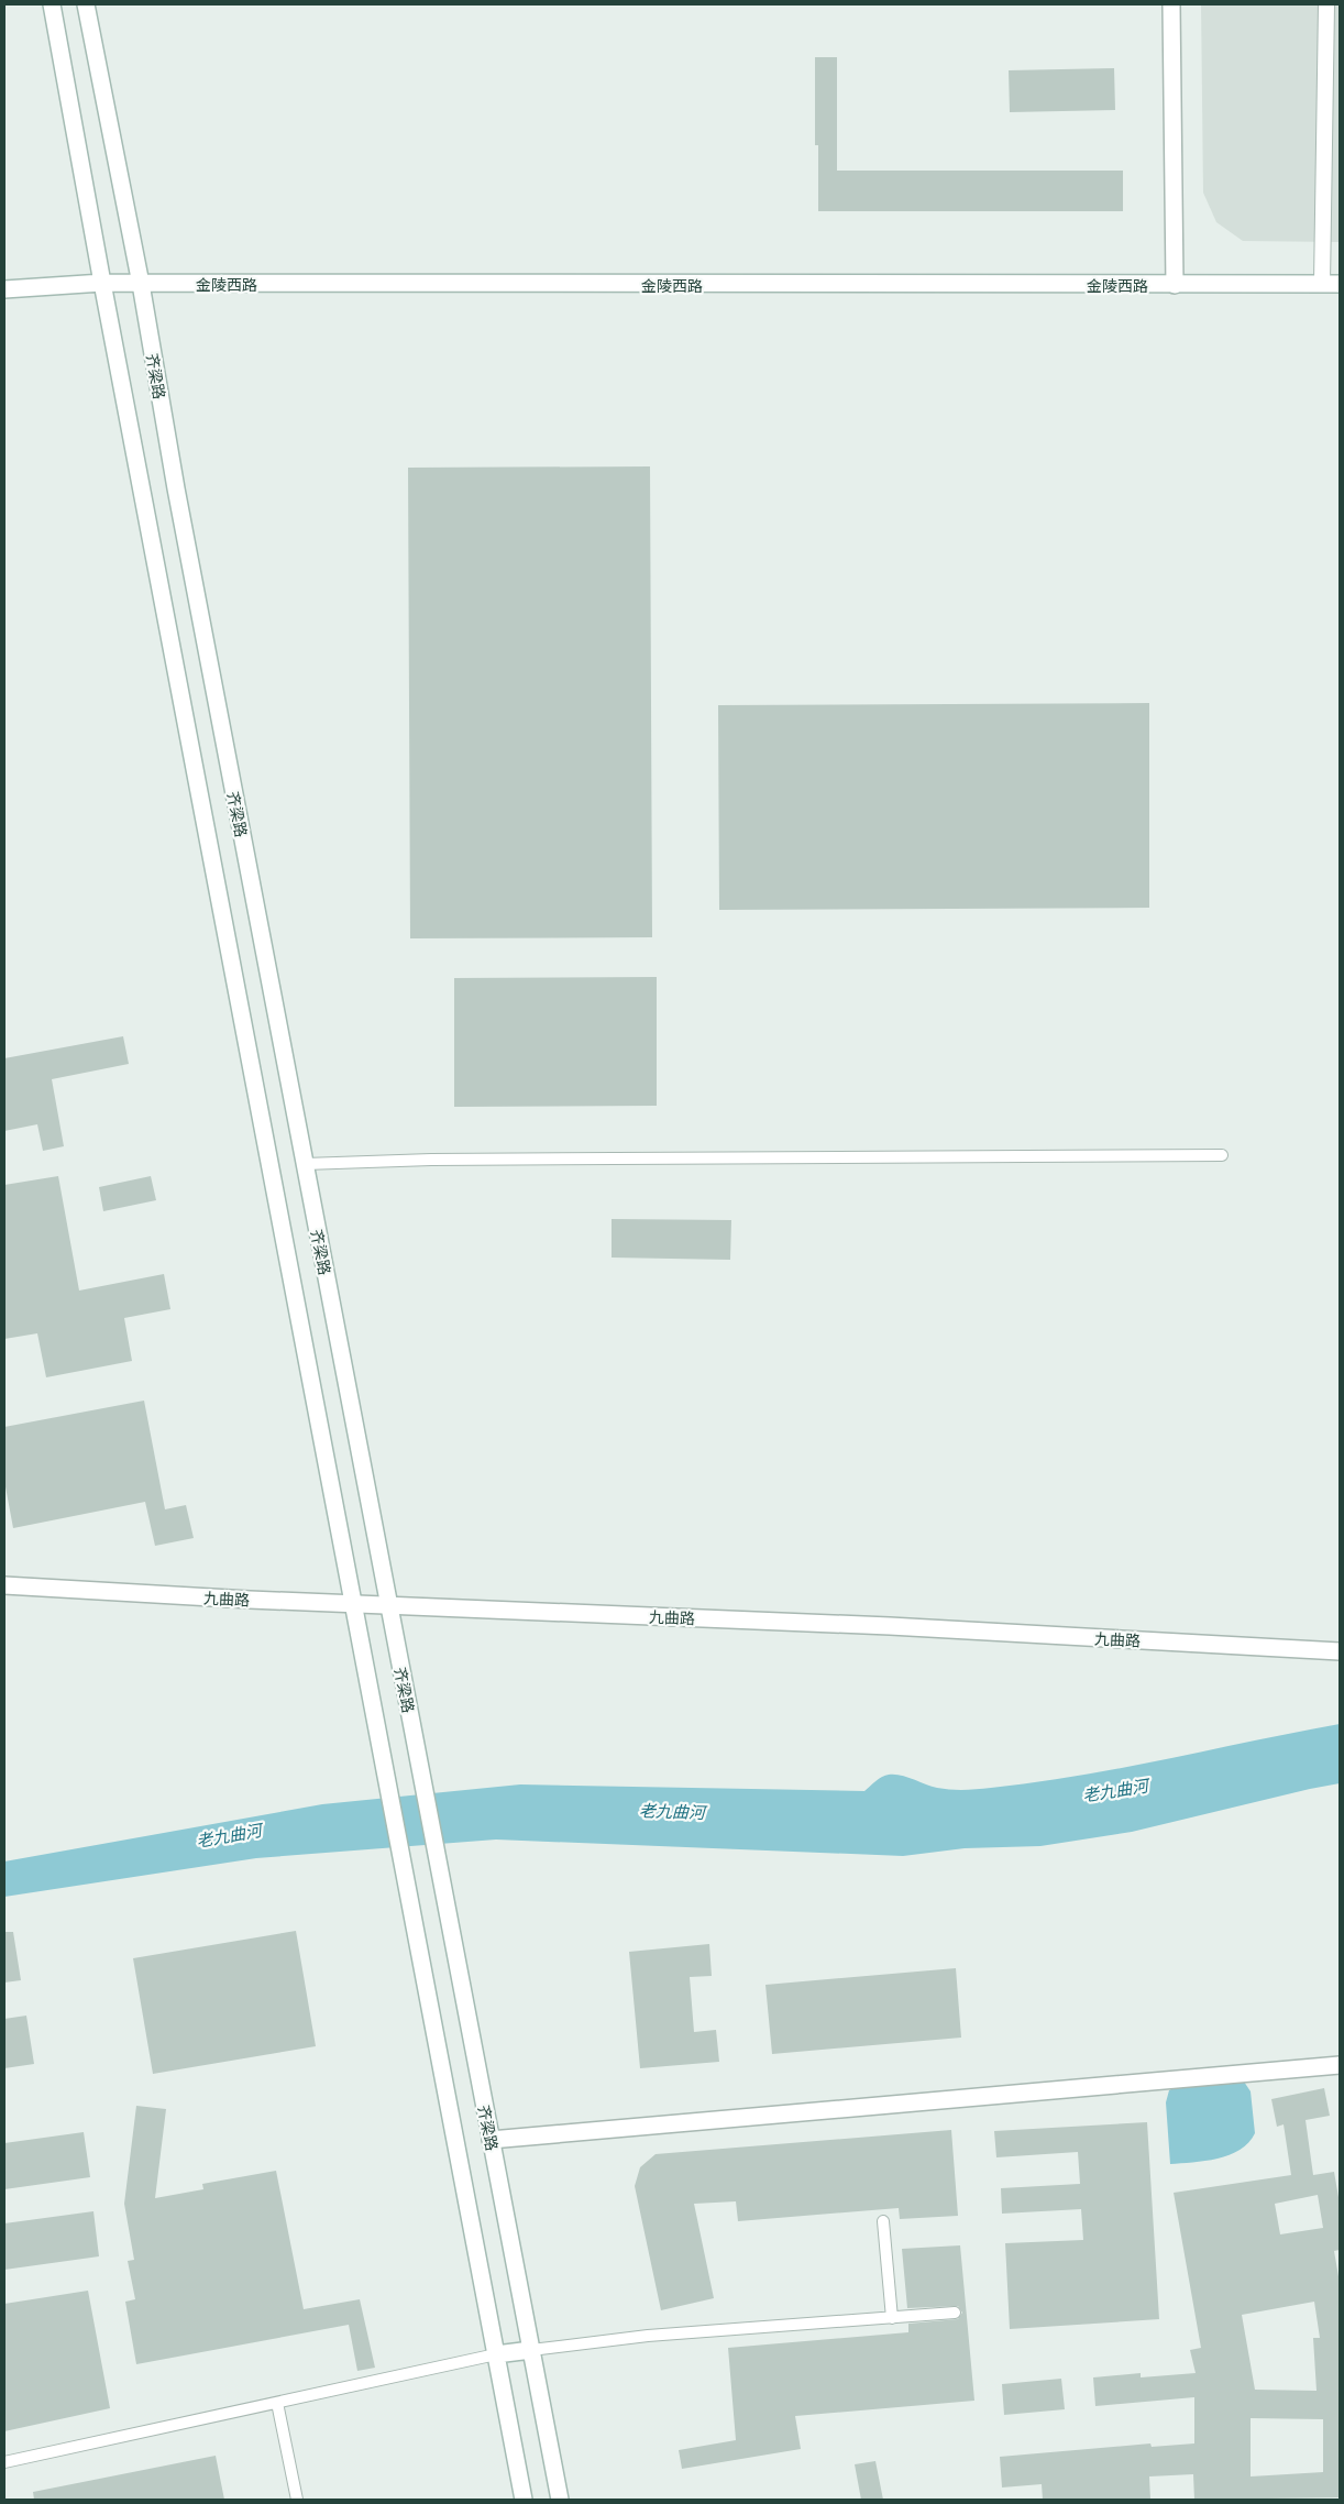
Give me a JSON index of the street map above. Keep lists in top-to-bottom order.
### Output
{
  "streets": {
    "main road": ["金陵西路", "齐梁路", "九曲路"]
  },
  "crossings": [
    ["金陵西路", "齐梁路"],
    ["齐梁路", "九曲路"]
  ],
  "water": ["老九曲河"]
}
